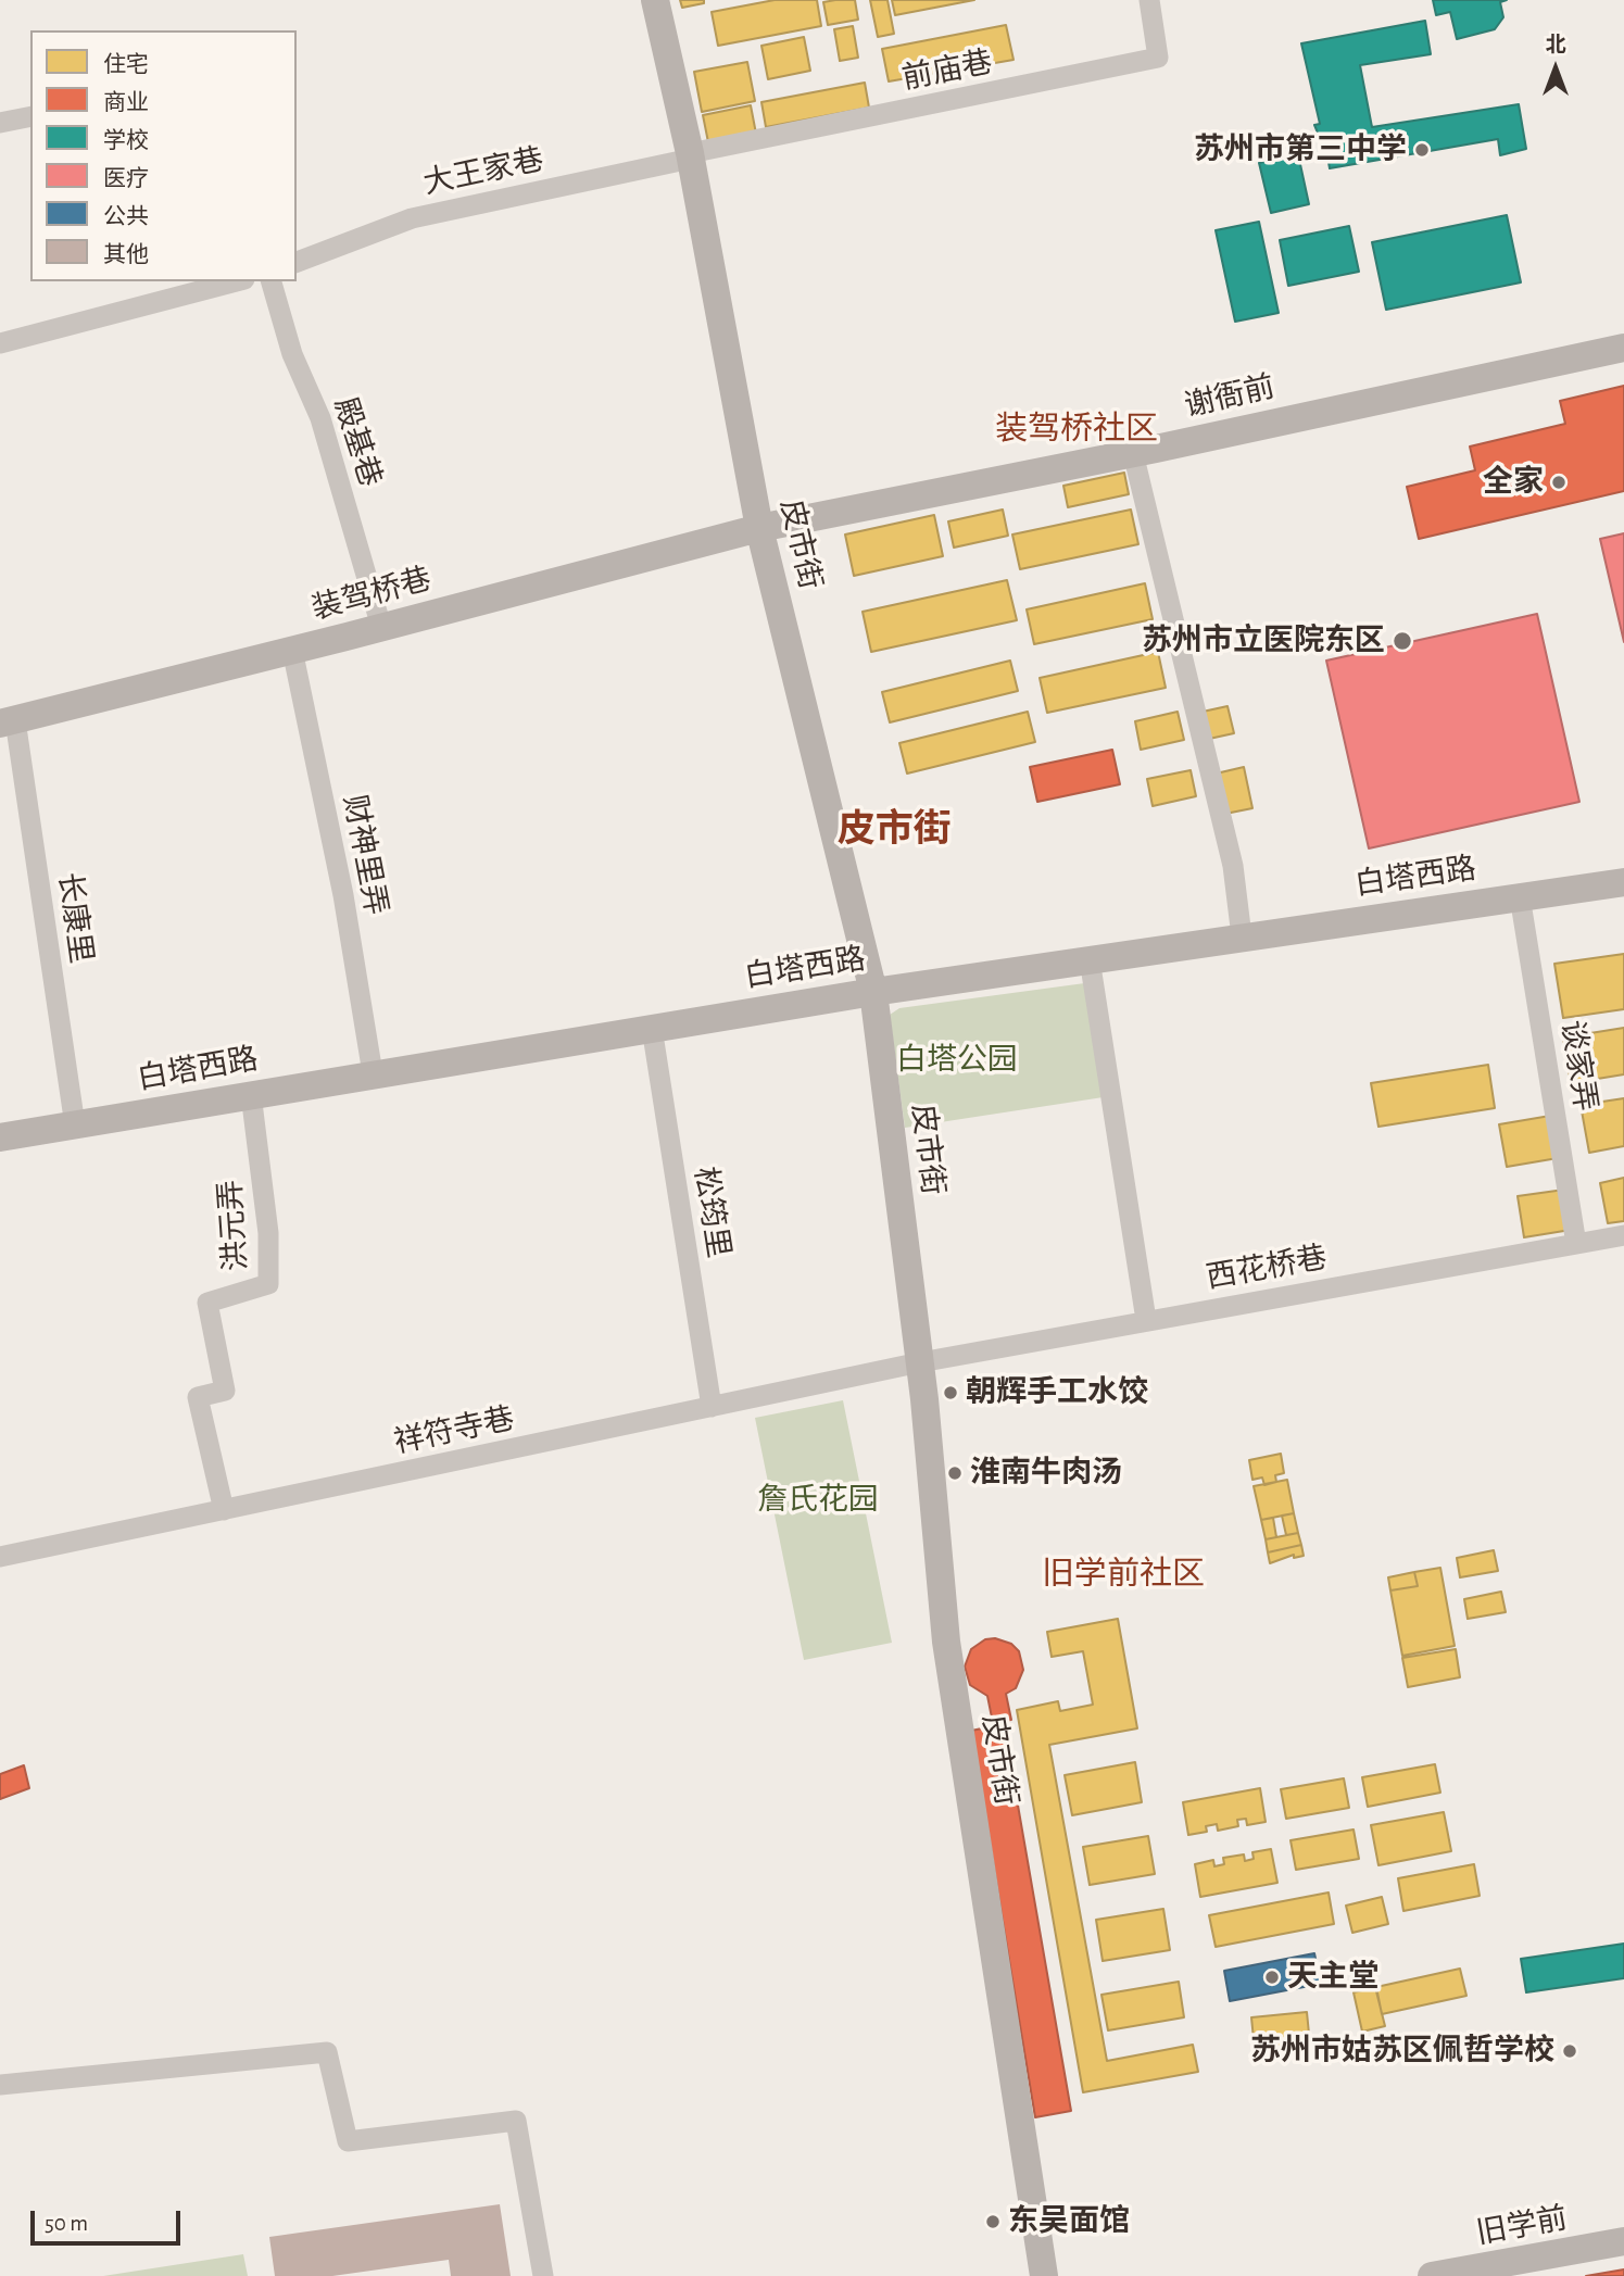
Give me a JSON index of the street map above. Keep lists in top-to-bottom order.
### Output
{
  "streets": {
    "street": [
      "前庙巷",
      "大王家巷",
      "谢衙前",
      "殿基巷",
      "皮市街",
      "装驾桥巷",
      "财神里弄",
      "白塔西路",
      "长康里",
      "谈家弄",
      "松筠里",
      "洪元弄",
      "西花桥巷",
      "祥符寺巷",
      "旧学前"
    ]
  },
  "crossings": [
    ["前庙巷", "大王家巷"],
    ["前庙巷", "皮市街"],
    ["大王家巷", "皮市街"],
    ["谢衙前", "皮市街"],
    ["谢衙前", "装驾桥巷"],
    ["殿基巷", "装驾桥巷"],
    ["皮市街", "装驾桥巷"],
    ["皮市街", "白塔西路"],
    ["皮市街", "西花桥巷"],
    ["皮市街", "祥符寺巷"],
    ["装驾桥巷", "财神里弄"],
    ["装驾桥巷", "长康里"],
    ["财神里弄", "白塔西路"],
    ["白塔西路", "长康里"],
    ["白塔西路", "谈家弄"],
    ["白塔西路", "松筠里"],
    ["白塔西路", "洪元弄"],
    ["谈家弄", "西花桥巷"],
    ["松筠里", "祥符寺巷"],
    ["洪元弄", "祥符寺巷"],
    ["西花桥巷", "祥符寺巷"]
  ],
  "districts": ["装驾桥社区", "皮市街", "旧学前社区"],
  "parks": ["白塔公园", "詹氏花园"],
  "places": [
    "苏州市第三中学",
    "全家",
    "苏州市立医院东区",
    "朝辉手工水饺",
    "淮南牛肉汤",
    "天主堂",
    "苏州市姑苏区佩哲学校",
    "东吴面馆"
  ],
  "legend": [
    "住宅",
    "商业",
    "学校",
    "医疗",
    "公共",
    "其他"
  ],
  "scale_bar": "50 m",
  "north": "top"
}
